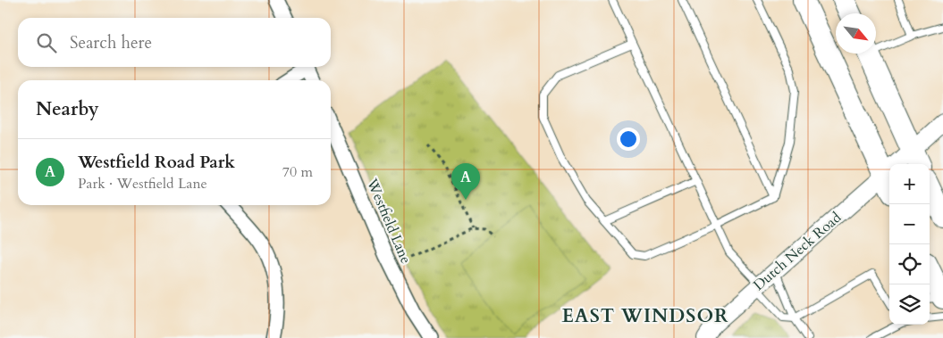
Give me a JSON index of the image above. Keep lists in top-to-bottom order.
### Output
{
  "streets": {
    "street": ["Westfield Lane", "Dutch Neck Road"]
  },
  "districts": ["EAST WINDSOR"],
  "north": "bottom right",
  "page": {
    "search": "Search here",
    "heading": "Nearby",
    "list": [
      {
        "mark": "A",
        "name": "Westfield Road Park",
        "note": "Park · Westfield Lane",
        "value": "70 m"
      }
    ],
    "pins": "A",
    "map_buttons": ["+", "−"]
  }
}
